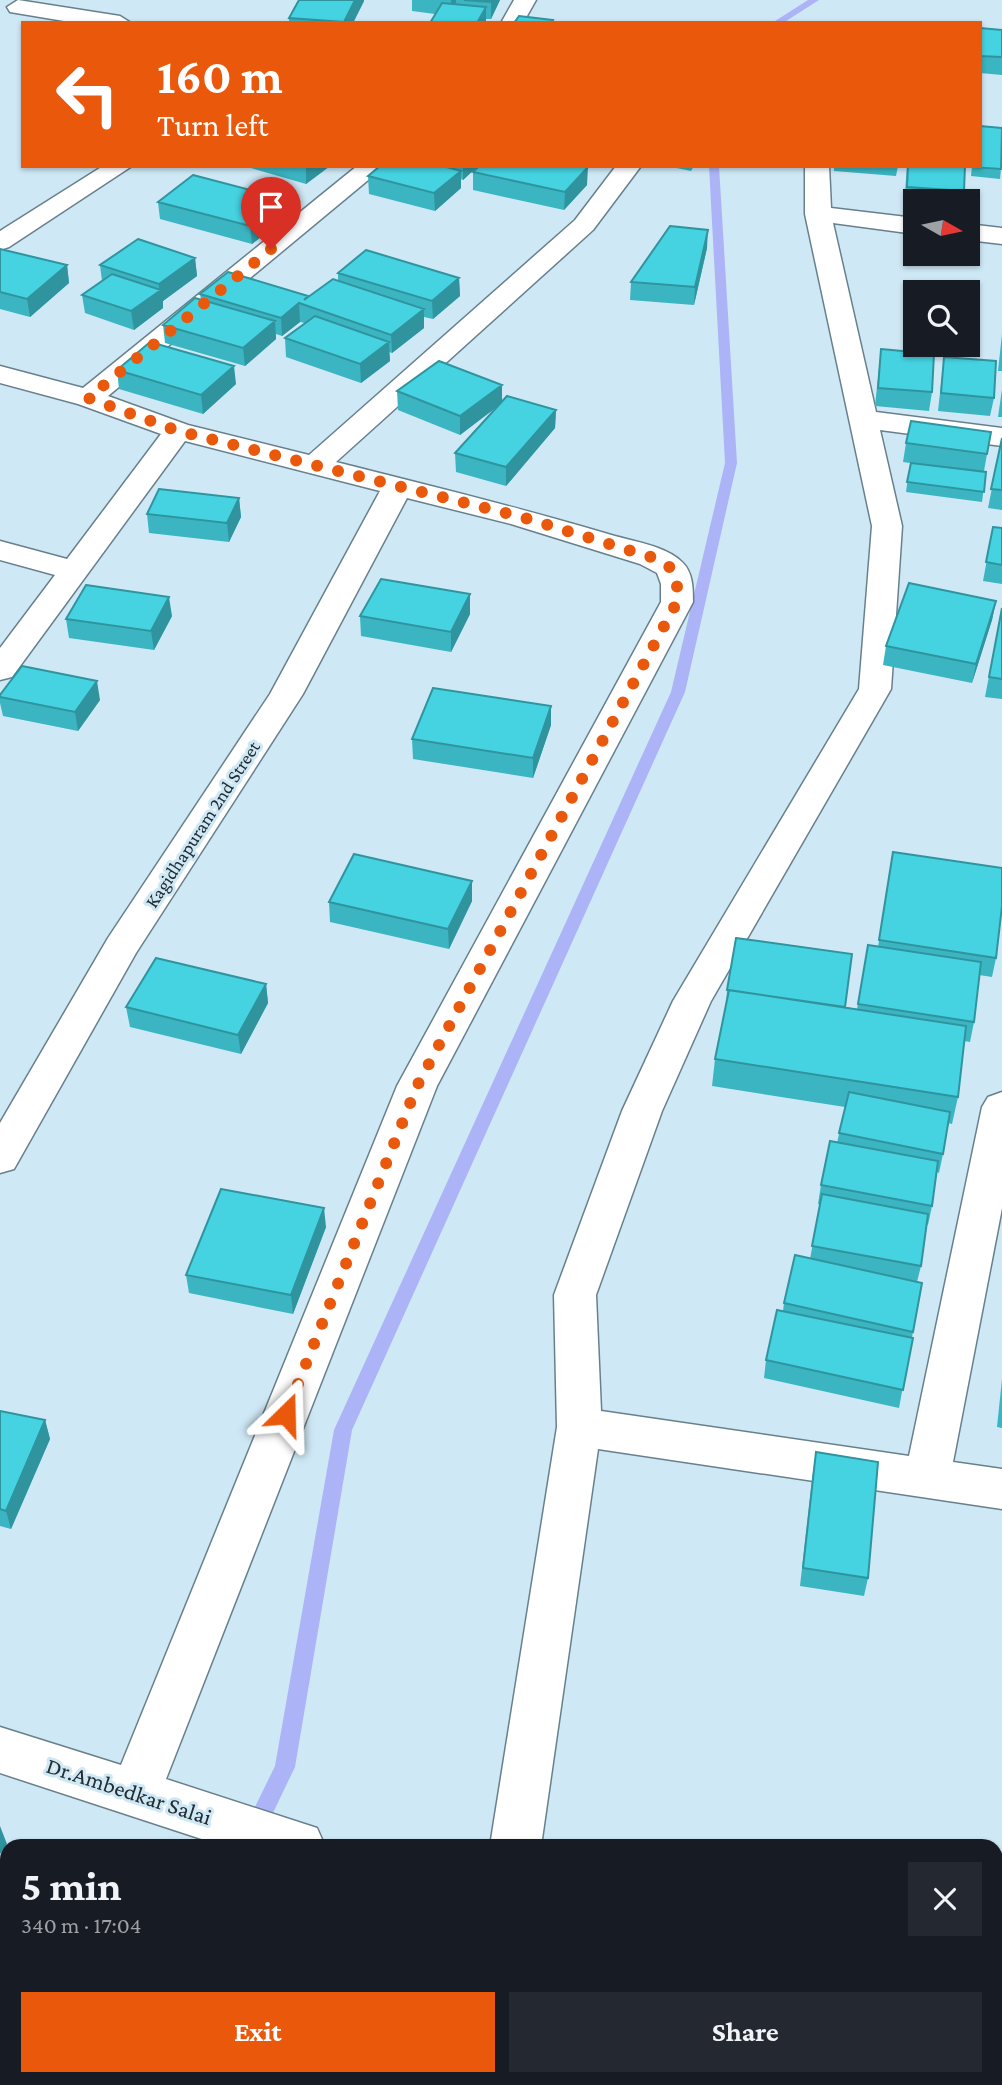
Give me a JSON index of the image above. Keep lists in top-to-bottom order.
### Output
{
  "streets": {
    "street": ["Kagidhapuram 2nd Street", "Dr.Ambedkar Salai"]
  },
  "north": "right",
  "page": {
    "turn": ["160 m", "Turn left"],
    "heading": ["5 min", "340 m · 17:04"],
    "buttons": ["Exit", "Share"]
  }
}
